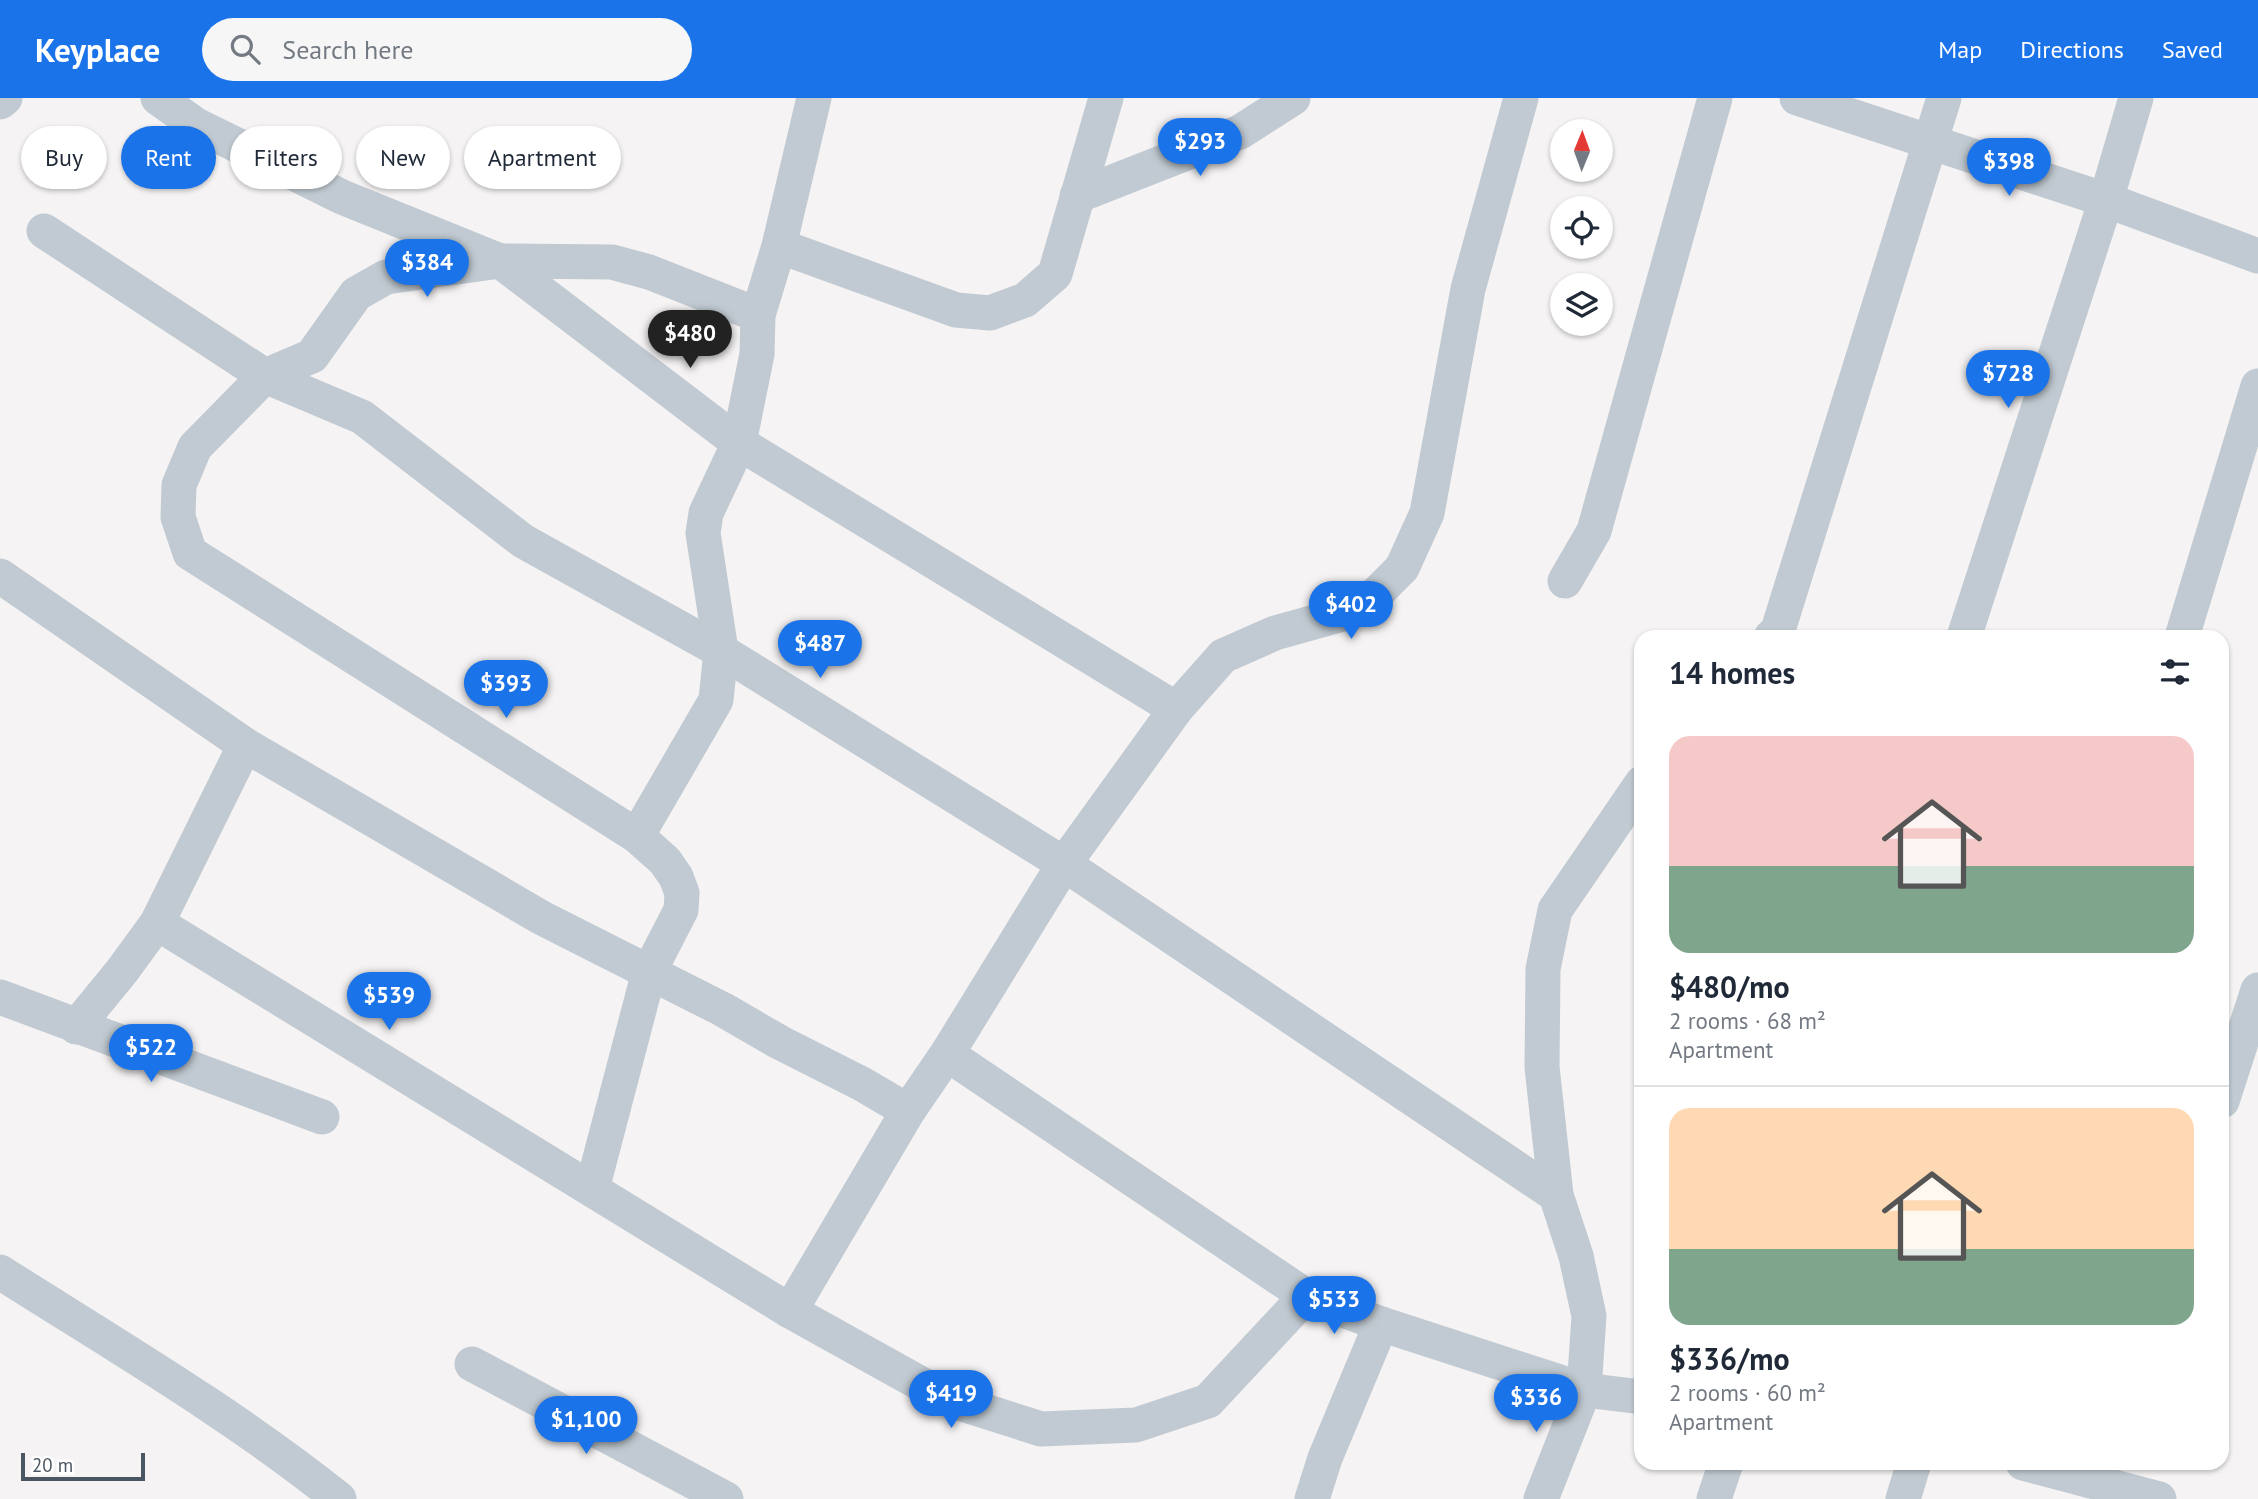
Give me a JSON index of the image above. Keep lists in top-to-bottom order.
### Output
{
  "scale_bar": "20 m",
  "north": "top",
  "page": {
    "header": "Keyplace",
    "search": "Search here",
    "nav": ["Map", "Directions", "Saved"],
    "price": [
      "$293",
      "$398",
      "$384",
      "$480",
      "$728",
      "$402",
      "$487",
      "$393",
      "$539",
      "$522",
      "$533",
      "$419",
      "$336",
      "$1,100"
    ],
    "chip": [
      "Buy",
      "Rent",
      "Filters",
      "New",
      "Apartment"
    ],
    "heading": "14 homes",
    "list": [
      {
        "name": "$480/mo",
        "note": "2 rooms · 68 m² · Apartment"
      },
      {
        "name": "$336/mo",
        "note": "2 rooms · 60 m² · Apartment"
      }
    ],
    "scale": "20 m"
  }
}
